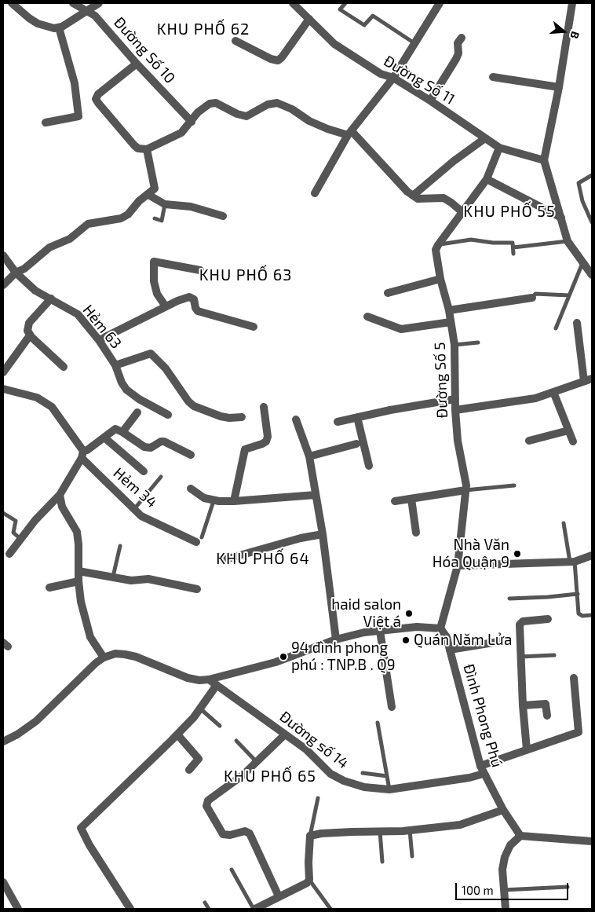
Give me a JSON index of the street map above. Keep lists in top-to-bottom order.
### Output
{
  "streets": {
    "street": [
      "Đường Số 10",
      "Đường Số 11",
      "Hẻm 63",
      "Đường Số 5",
      "Hẻm 34",
      "Đình Phong Phú",
      "Đường số 14"
    ]
  },
  "crossings": [
    ["Đường Số 5", "Đình Phong Phú"],
    ["Đình Phong Phú", "Đường số 14"]
  ],
  "districts": [
    "KHU PHỐ 62",
    "KHU PHỐ 55",
    "KHU PHỐ 63",
    "KHU PHỐ 64",
    "KHU PHỐ 65"
  ],
  "places": [
    "Nhà Văn Hóa Quận 9",
    "haid salon Việt á",
    "Quán Năm Lửa",
    "94 đình phong phú : TNP.B . Q9"
  ],
  "scale_bar": "100 m",
  "north": "right"
}
